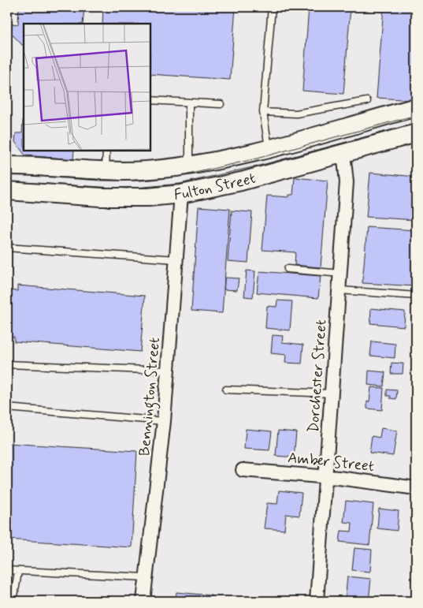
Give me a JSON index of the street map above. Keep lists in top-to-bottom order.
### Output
{
  "streets": {
    "main road": ["Fulton Street"],
    "street": ["Dorchester Street", "Bennington Street", "Amber Street"]
  },
  "crossings": [
    ["Fulton Street", "Dorchester Street"],
    ["Fulton Street", "Bennington Street"],
    ["Dorchester Street", "Amber Street"]
  ]
}
